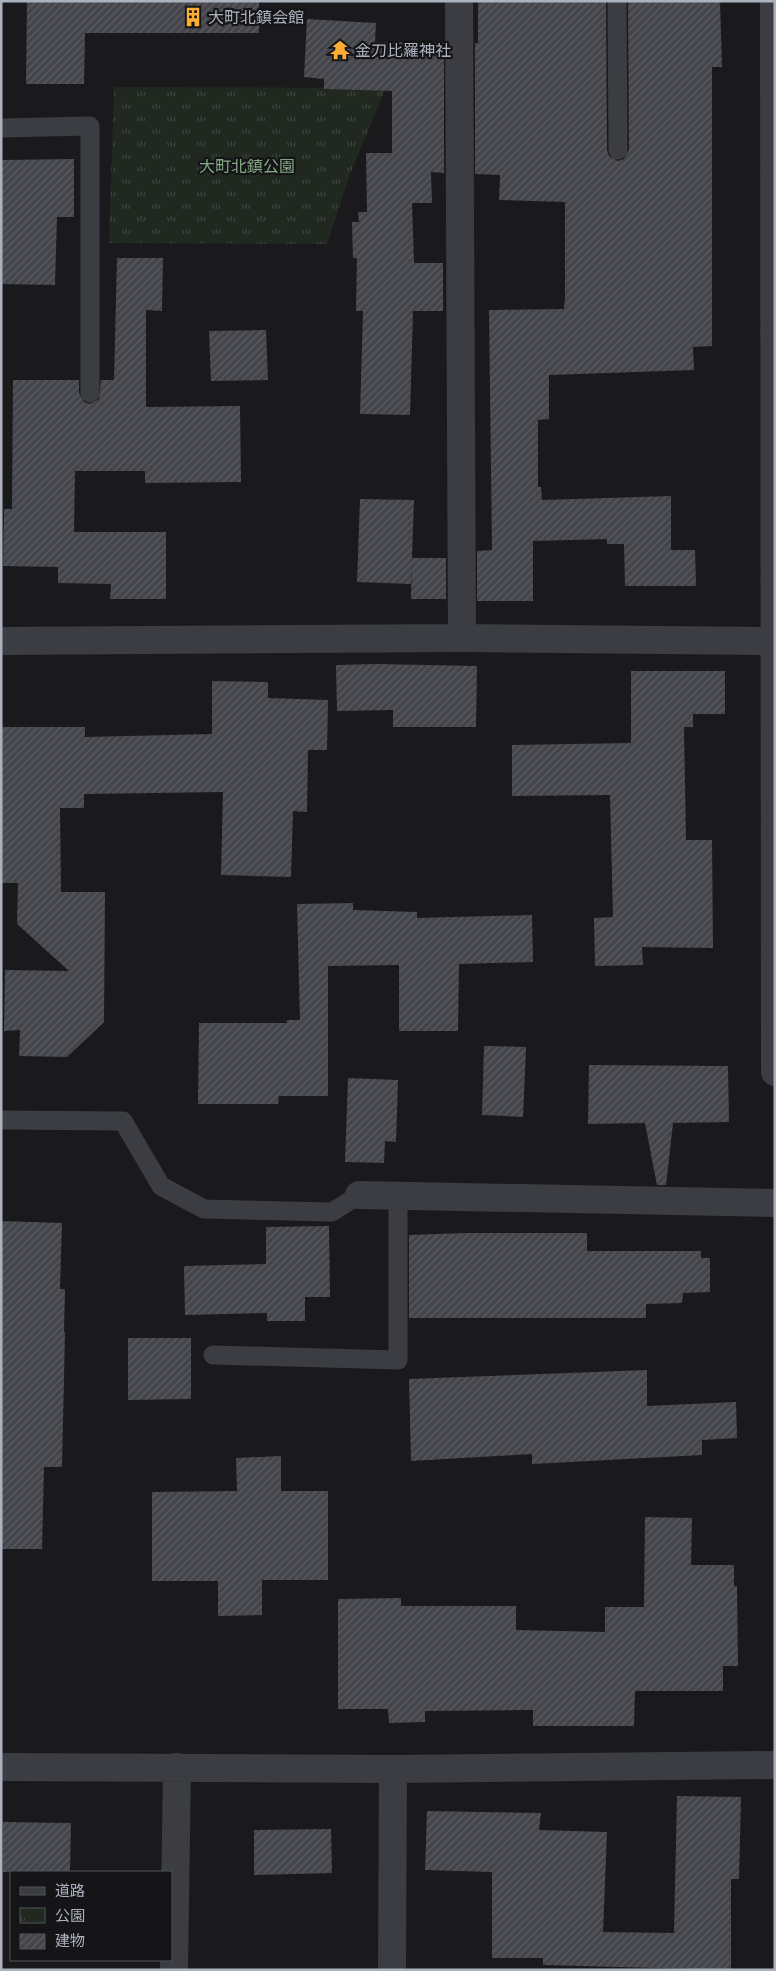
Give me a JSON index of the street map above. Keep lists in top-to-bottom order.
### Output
{
  "parks": ["大町北鎮公園"],
  "places": {
    "building": ["大町北鎮会館"],
    "temple": ["金刀比羅神社"]
  },
  "legend": ["道路", "公園", "建物"]
}
